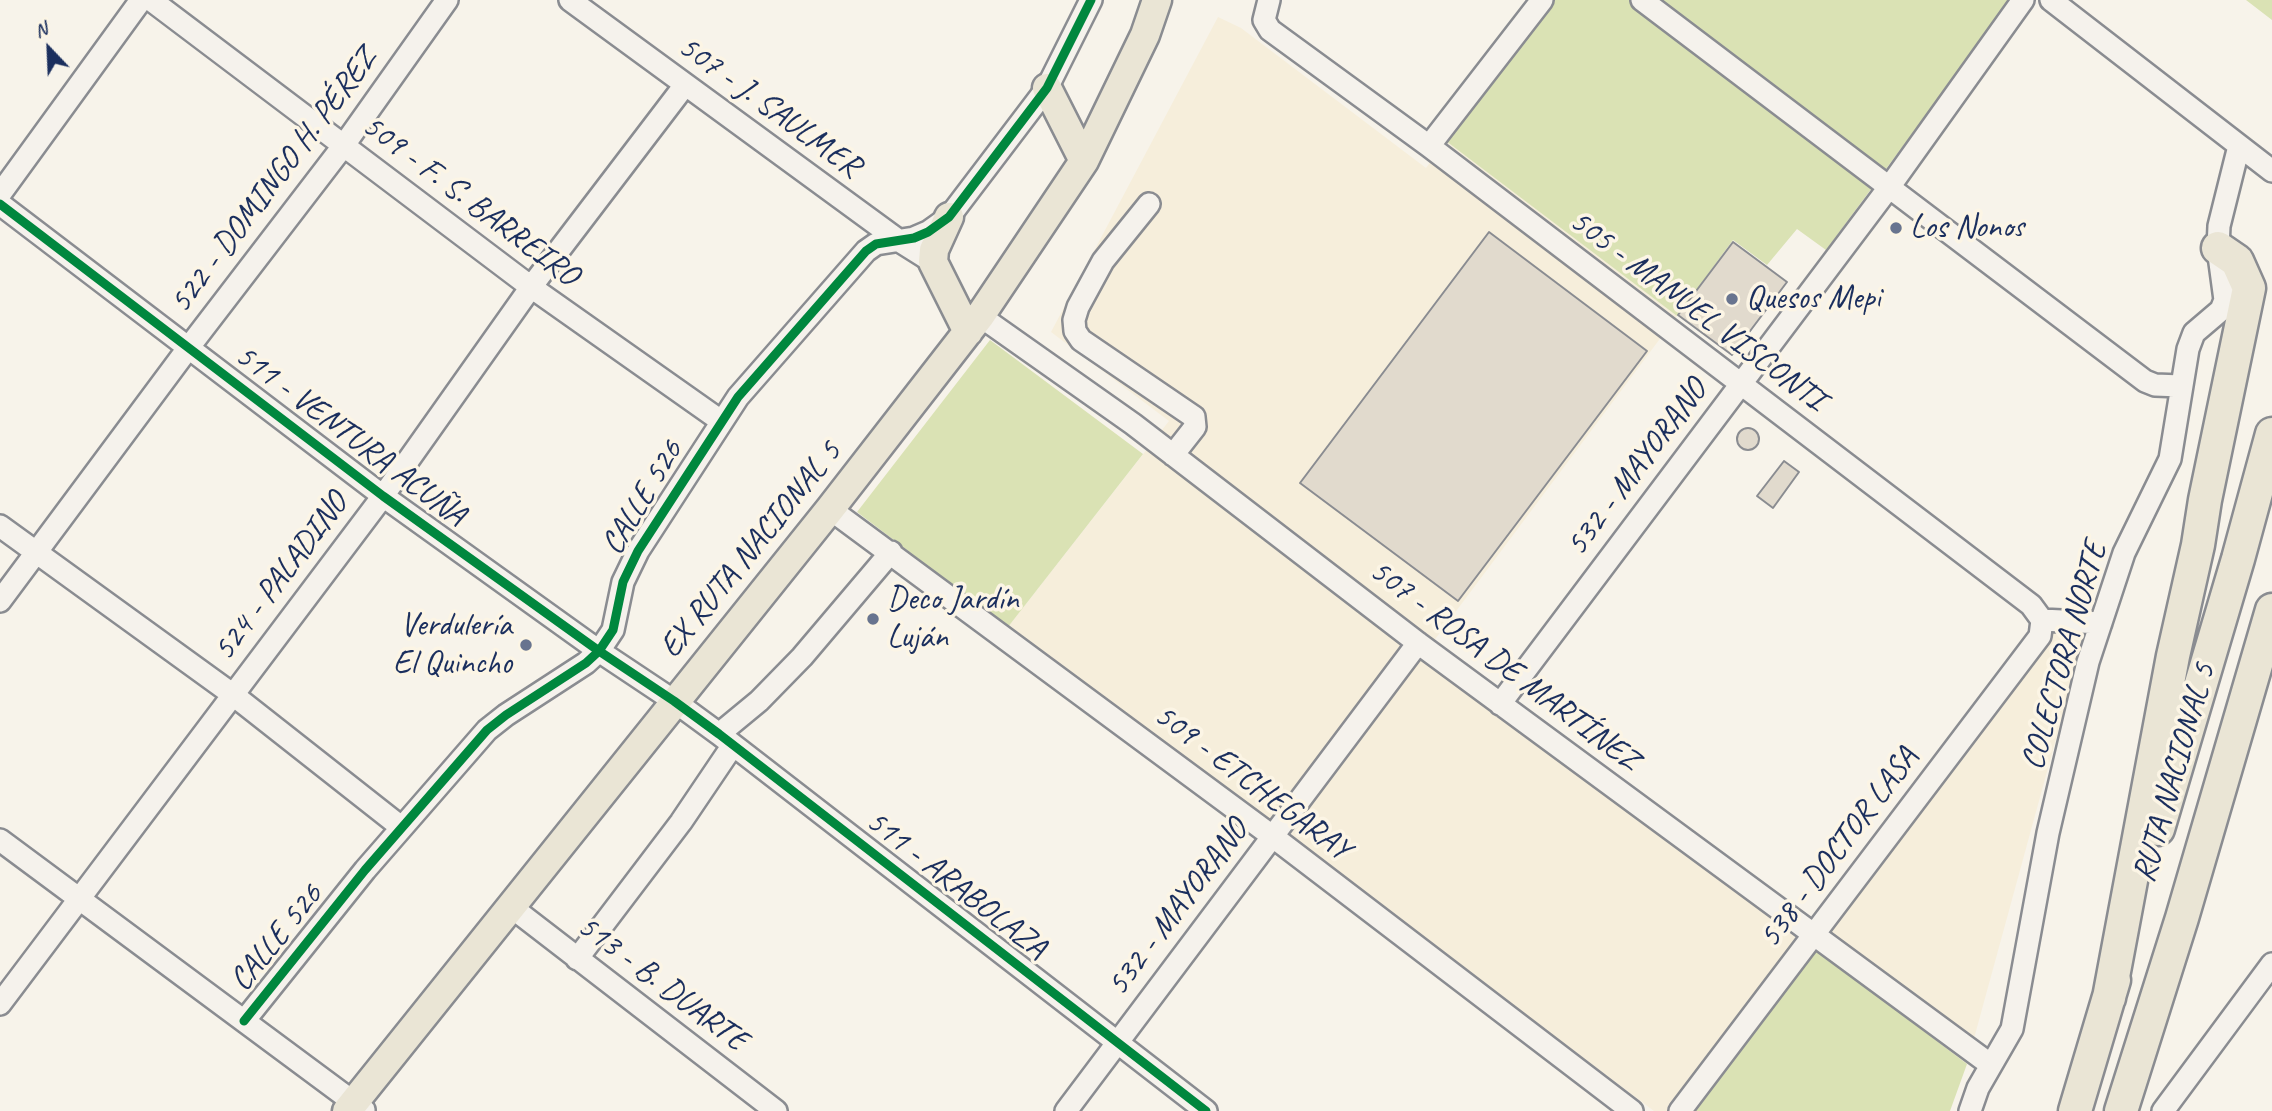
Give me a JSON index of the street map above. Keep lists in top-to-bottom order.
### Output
{
  "streets": {
    "highway": ["RUTA NACIONAL 5"],
    "main road": ["EX RUTA NACIONAL 5"],
    "street": [
      "507 - J. SAULMER",
      "522 - DOMINGO H. PÉREZ",
      "509 - F. S. BARREIRO",
      "505 - MANUEL VISCONTI",
      "511 - VENTURA ACUÑA",
      "532 - MAYORANO",
      "CALLE 526",
      "524 - PALADINO",
      "COLECTORA NORTE",
      "507 - ROSA DE MARTÍNEZ",
      "509 - ETCHEGARAY",
      "538 - DOCTOR LASA",
      "511 - ARABOLAZA",
      "513 - B. DUARTE"
    ]
  },
  "crossings": [
    ["507 - J. SAULMER", "CALLE 526"],
    ["507 - J. SAULMER", "524 - PALADINO"],
    ["522 - DOMINGO H. PÉREZ", "509 - F. S. BARREIRO"],
    ["522 - DOMINGO H. PÉREZ", "511 - VENTURA ACUÑA"],
    ["509 - F. S. BARREIRO", "CALLE 526"],
    ["509 - F. S. BARREIRO", "524 - PALADINO"],
    ["505 - MANUEL VISCONTI", "532 - MAYORANO"],
    ["505 - MANUEL VISCONTI", "538 - DOCTOR LASA"],
    ["511 - VENTURA ACUÑA", "CALLE 526"],
    ["511 - VENTURA ACUÑA", "EX RUTA NACIONAL 5"],
    ["511 - VENTURA ACUÑA", "524 - PALADINO"],
    ["511 - VENTURA ACUÑA", "511 - ARABOLAZA"],
    ["532 - MAYORANO", "507 - ROSA DE MARTÍNEZ"],
    ["532 - MAYORANO", "509 - ETCHEGARAY"],
    ["532 - MAYORANO", "511 - ARABOLAZA"],
    ["EX RUTA NACIONAL 5", "507 - ROSA DE MARTÍNEZ"],
    ["EX RUTA NACIONAL 5", "509 - ETCHEGARAY"],
    ["EX RUTA NACIONAL 5", "511 - ARABOLAZA"],
    ["EX RUTA NACIONAL 5", "513 - B. DUARTE"],
    ["COLECTORA NORTE", "507 - ROSA DE MARTÍNEZ"],
    ["507 - ROSA DE MARTÍNEZ", "538 - DOCTOR LASA"]
  ],
  "places": [
    "Los Nonos",
    "Quesos Mepi",
    "Deco Jardín Luján",
    "Verdulería El Quincho"
  ],
  "north": "top left"
}
